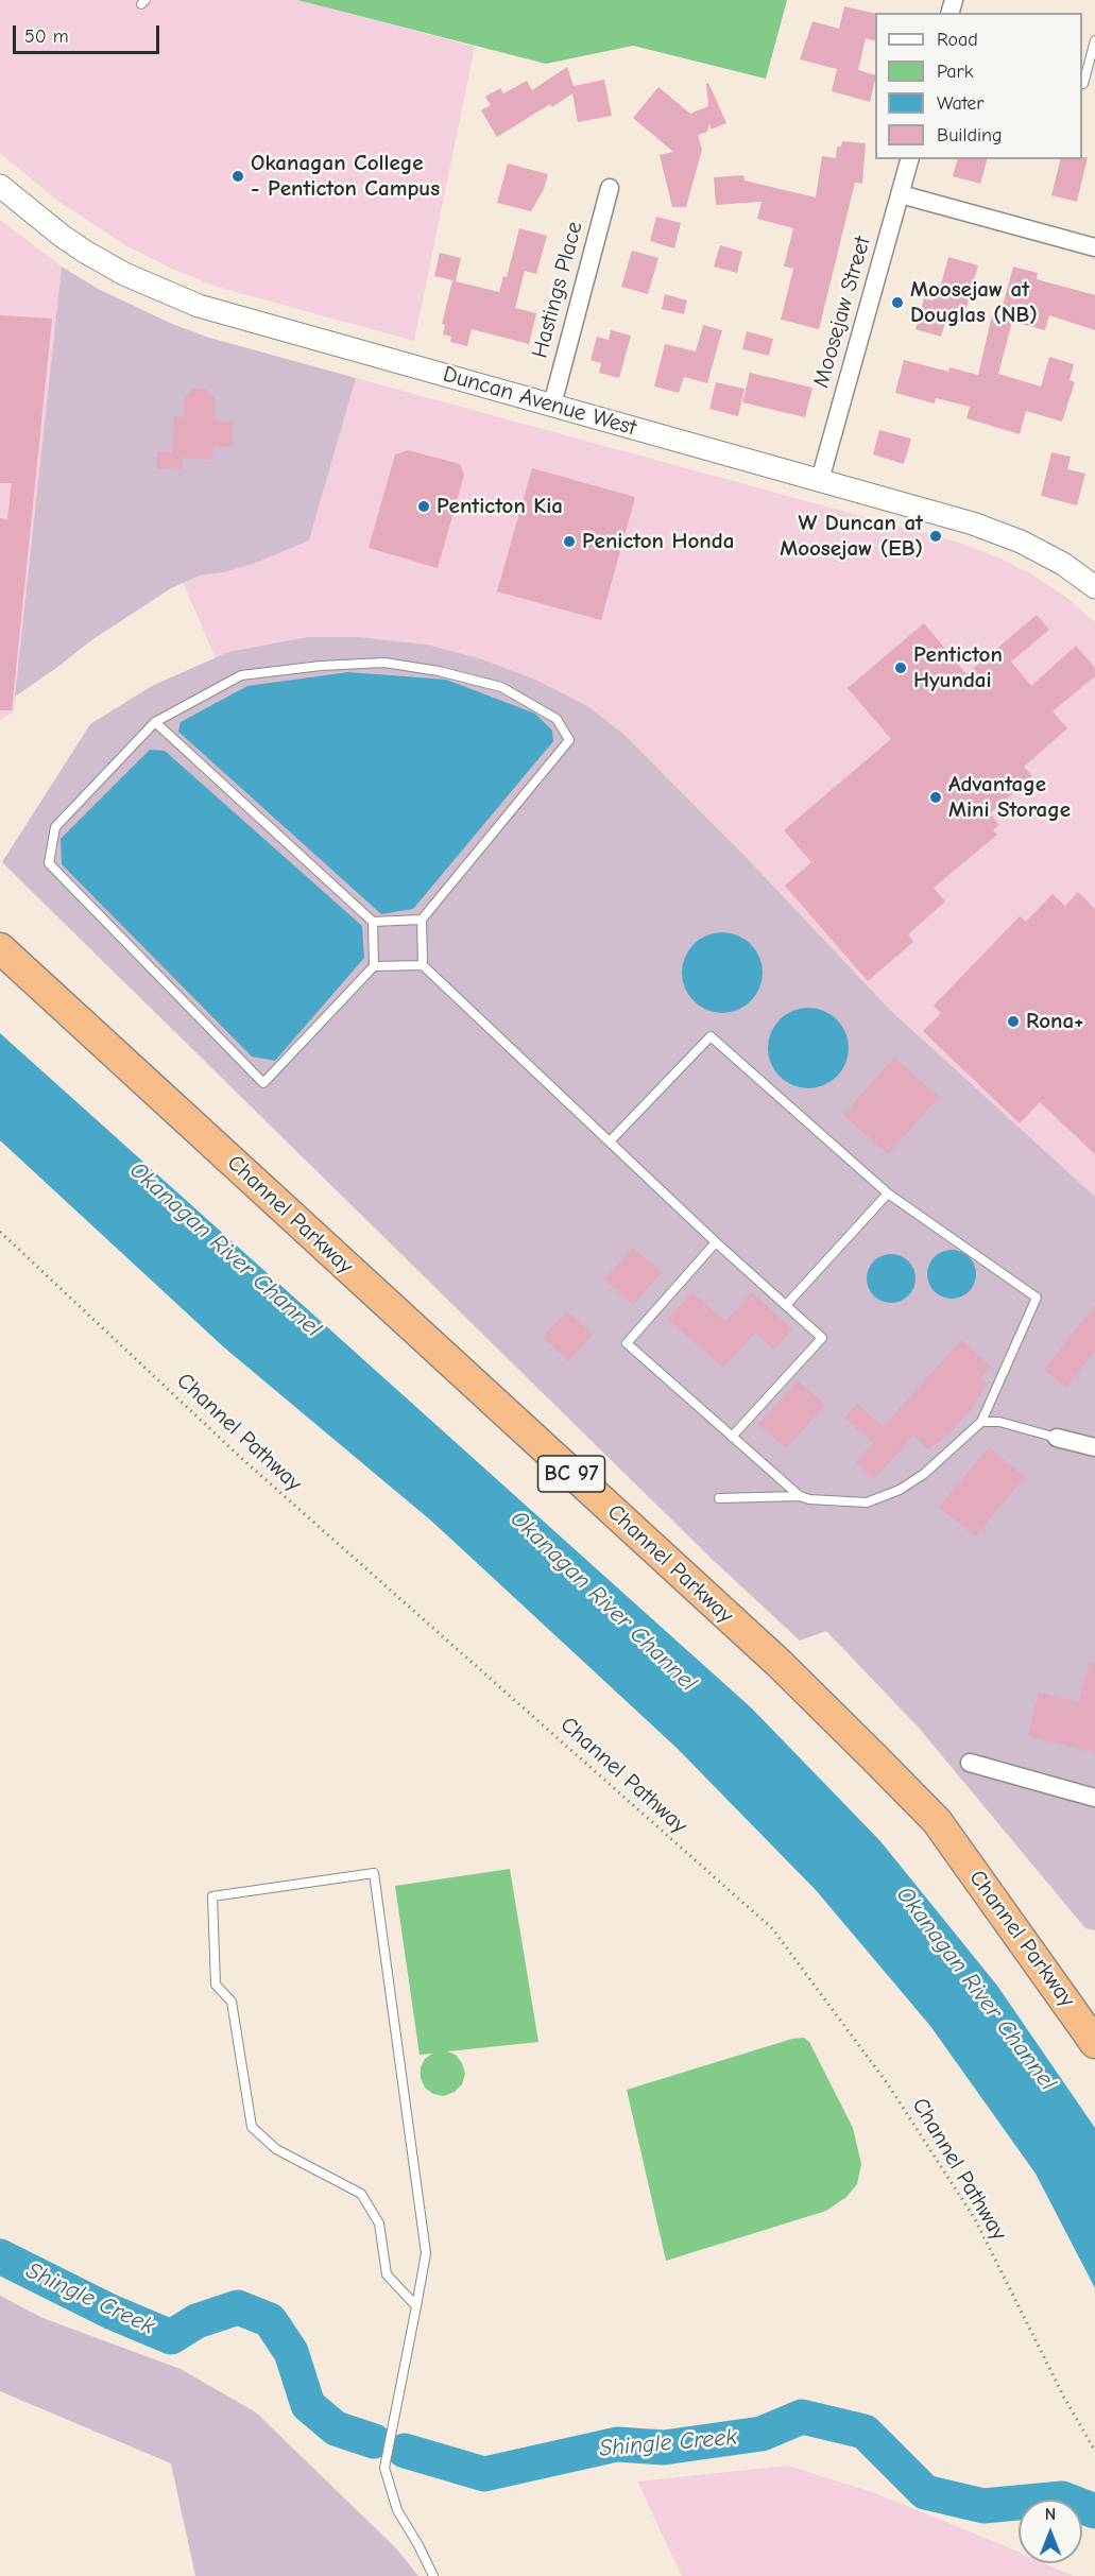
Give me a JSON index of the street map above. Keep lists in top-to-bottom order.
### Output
{
  "streets": {
    "highway": ["Channel Parkway", "BC 97"],
    "street": ["Hastings Place", "Moosejaw Street", "Duncan Avenue West"],
    "path": ["Channel Pathway"]
  },
  "crossings": [
    ["Hastings Place", "Duncan Avenue West"],
    ["Moosejaw Street", "Duncan Avenue West"]
  ],
  "water": ["Okanagan River Channel", "Shingle Creek"],
  "places": [
    "Okanagan College - Penticton Campus",
    "Moosejaw at Douglas (NB)",
    "Penticton Kia",
    "W Duncan at Moosejaw (EB)",
    "Penicton Honda",
    "Penticton Hyundai",
    "Advantage Mini Storage",
    "Rona+"
  ],
  "legend": [
    "Road",
    "Park",
    "Water",
    "Building"
  ],
  "scale_bar": "50 m",
  "north": "top"
}
